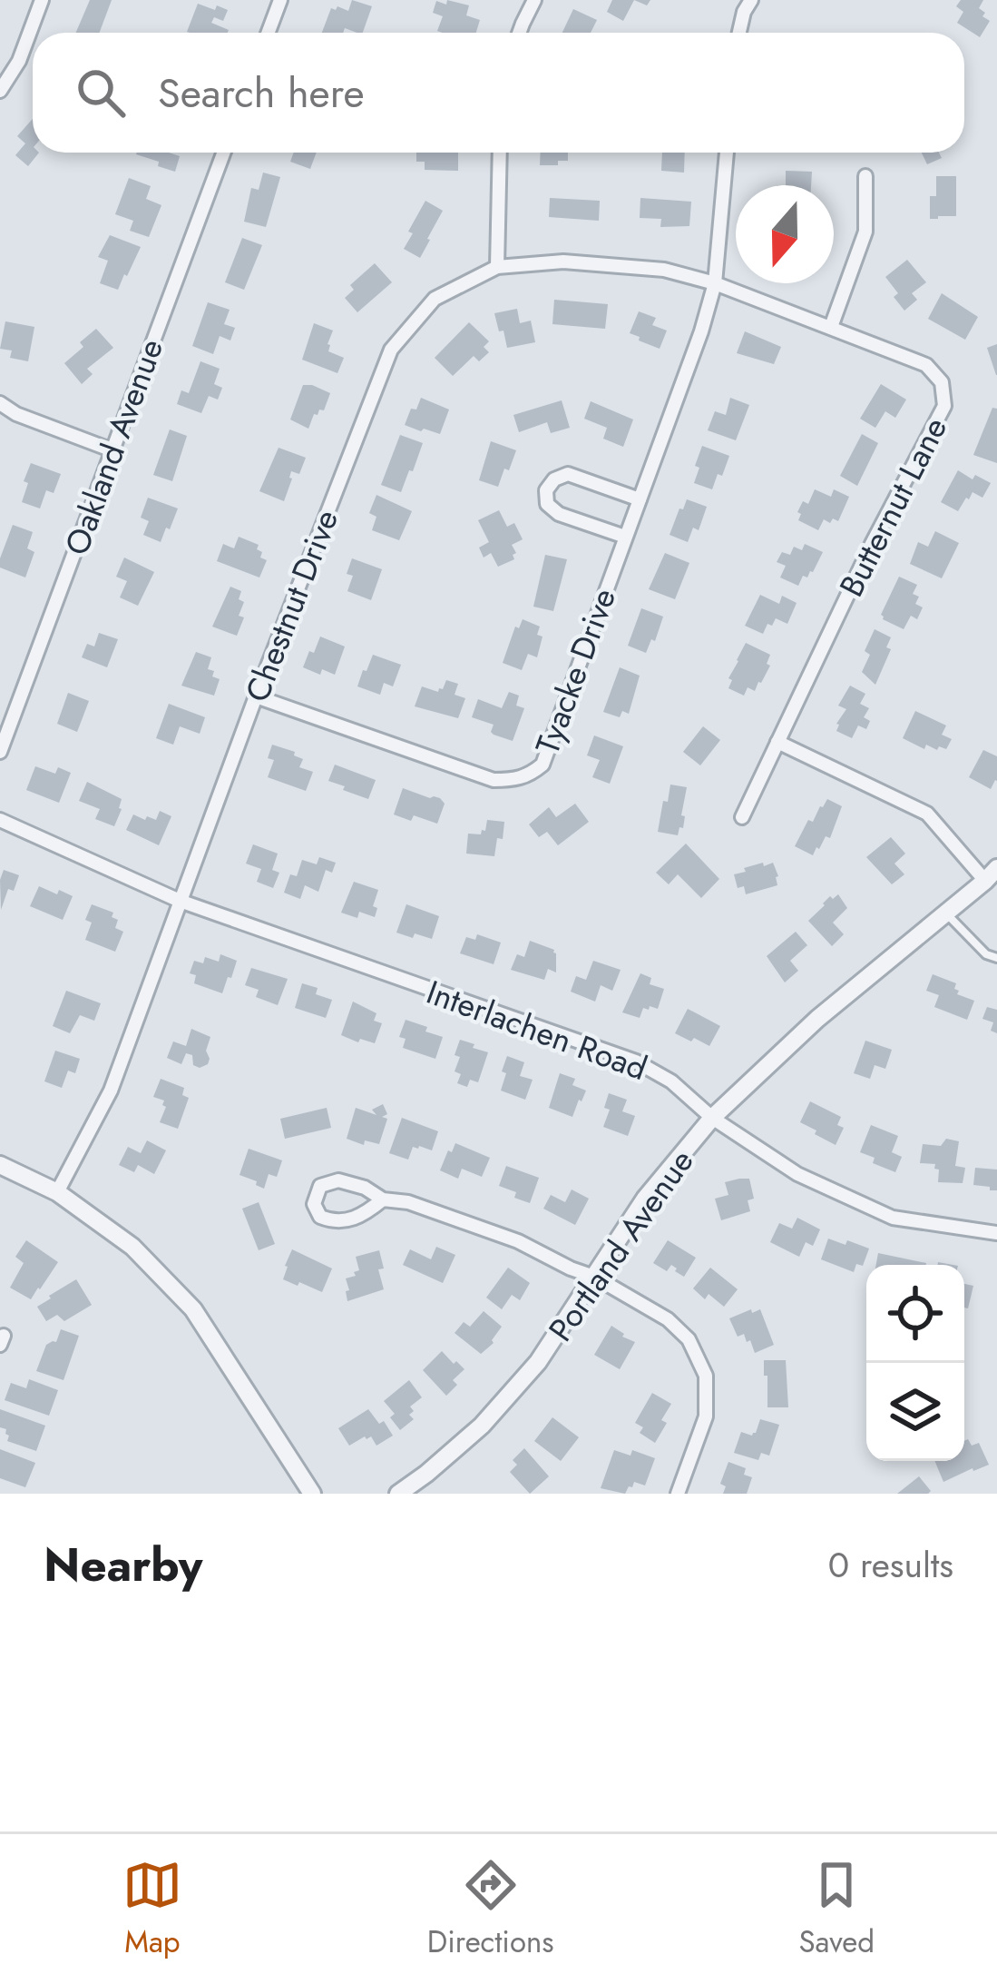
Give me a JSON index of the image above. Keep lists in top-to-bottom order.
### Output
{
  "streets": {
    "street": [
      "Oakland Avenue",
      "Butternut Lane",
      "Chestnut Drive",
      "Tyacke Drive",
      "Interlachen Road",
      "Portland Avenue"
    ]
  },
  "crossings": [
    ["Butternut Lane", "Chestnut Drive"],
    ["Butternut Lane", "Tyacke Drive"],
    ["Chestnut Drive", "Tyacke Drive"],
    ["Chestnut Drive", "Interlachen Road"],
    ["Interlachen Road", "Portland Avenue"]
  ],
  "north": "bottom",
  "page": {
    "search": "Search here",
    "heading": ["Nearby", "0 results"],
    "nav": ["Map", "Directions", "Saved"]
  }
}
